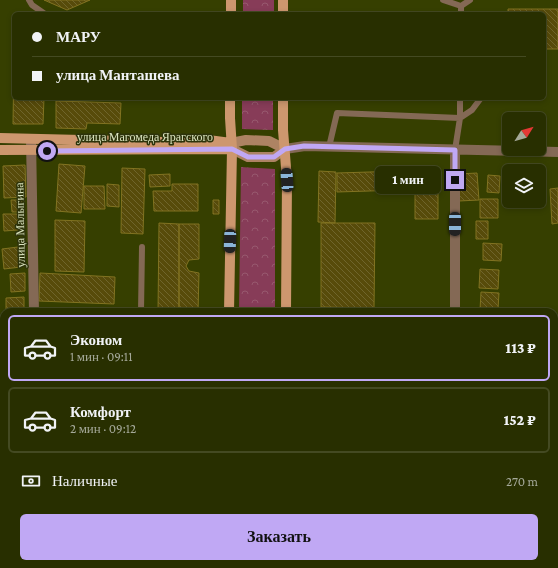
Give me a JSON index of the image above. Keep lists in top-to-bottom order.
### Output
{
  "streets": {
    "main road": ["улица Магомеда Ярагского"],
    "street": ["улица Малыгина"]
  },
  "crossings": [
    ["улица Магомеда Ярагского", "улица Малыгина"]
  ],
  "north": "top right",
  "page": {
    "banner": ["МАРУ", "улица Манташева"],
    "bubble": "1 мин",
    "list": [
      {
        "name": "Эконом",
        "note": "1 мин · 09:11",
        "value": "113 ₽"
      },
      {
        "name": "Комфорт",
        "note": "2 мин · 09:12",
        "value": "152 ₽"
      }
    ],
    "pay": ["Наличные", "270 m"],
    "buttons": "Заказать"
  }
}
